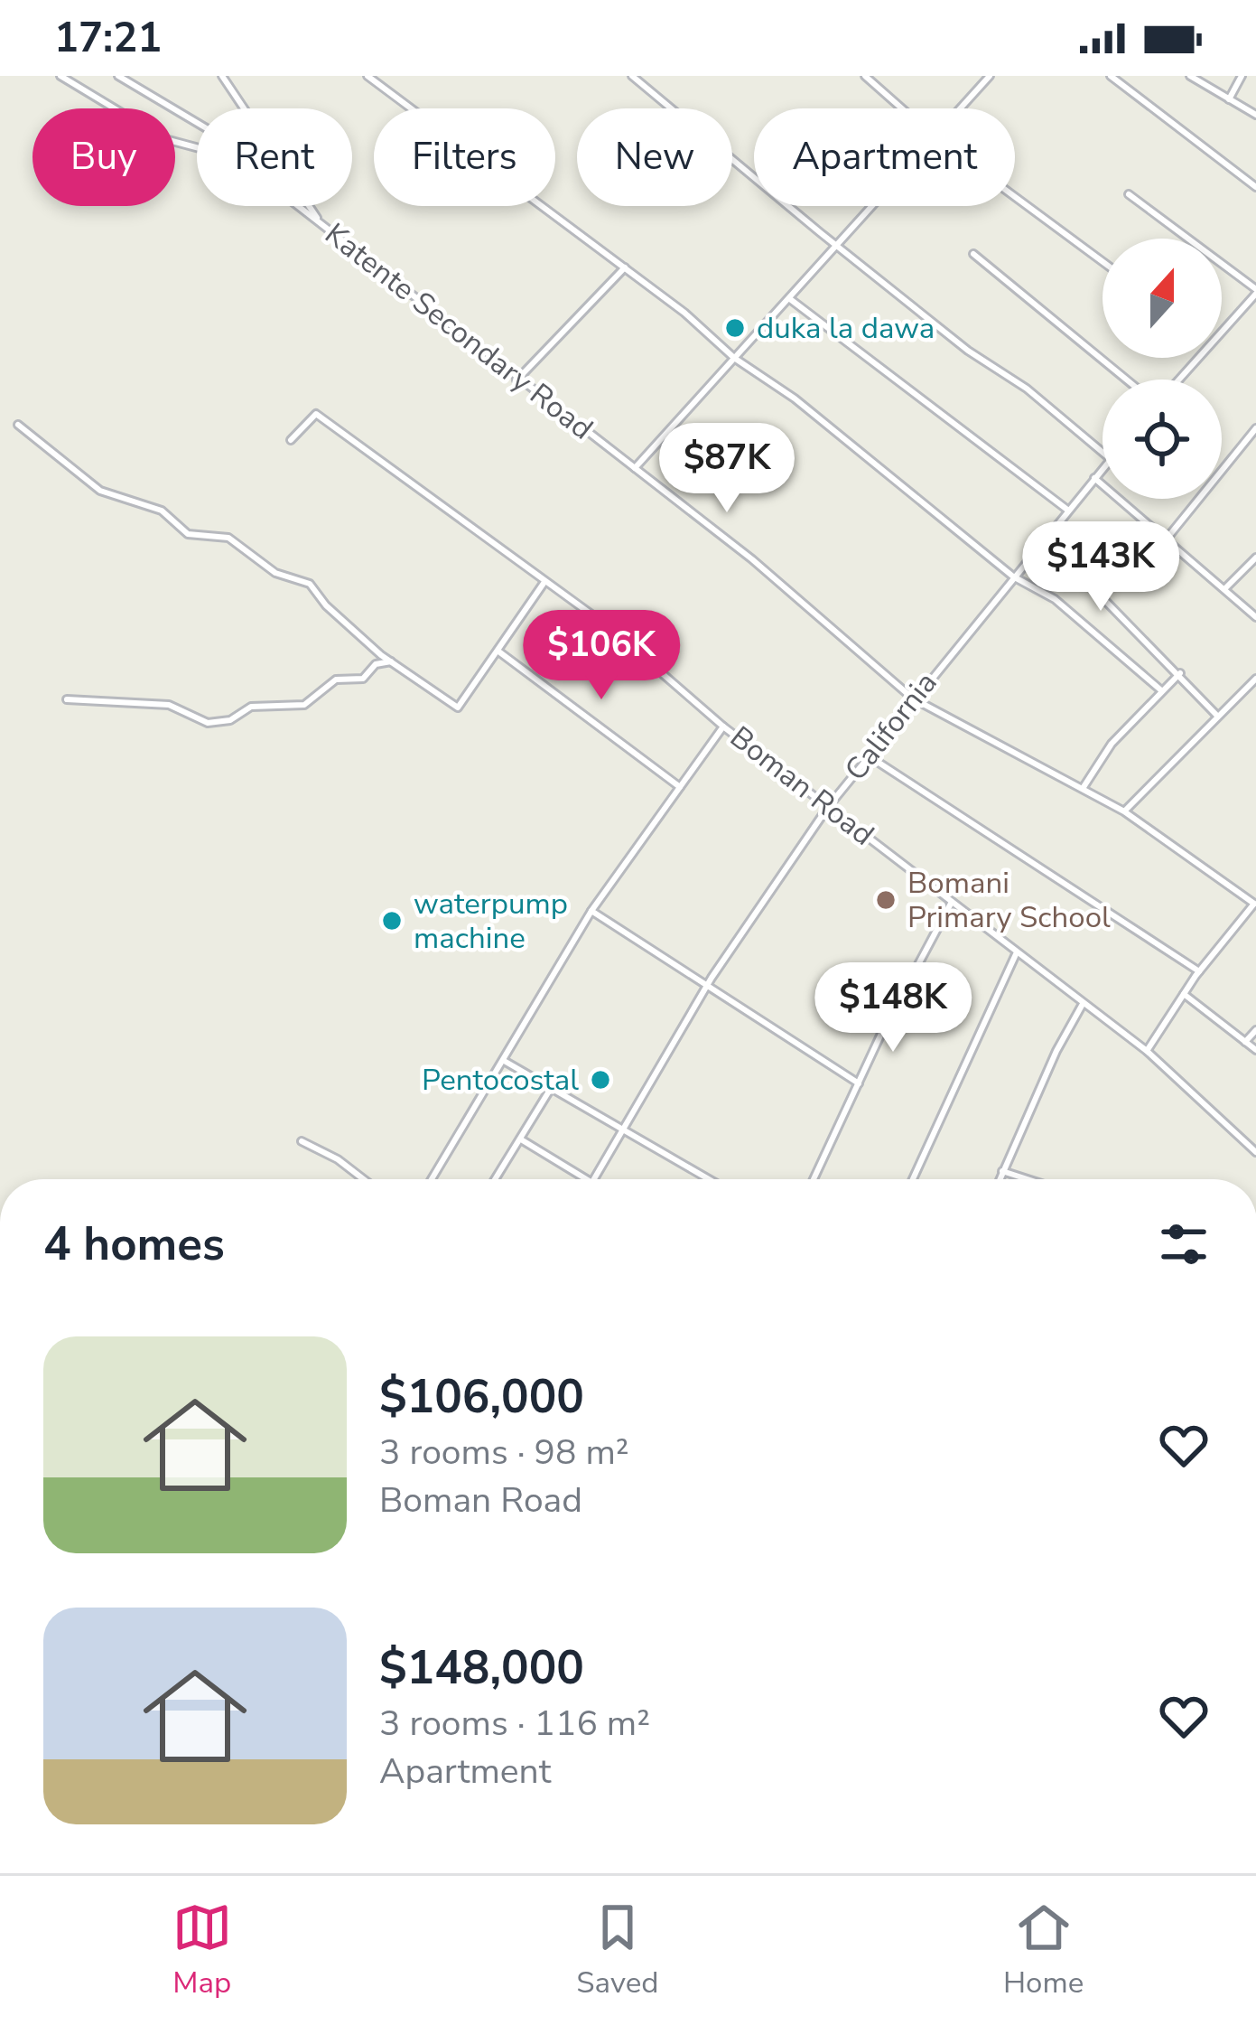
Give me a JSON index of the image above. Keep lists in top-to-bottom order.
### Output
{
  "streets": {
    "street": ["Katente Secondary Road", "California", "Boman Road"]
  },
  "crossings": [
    ["Katente Secondary Road", "California"],
    ["California", "Boman Road"]
  ],
  "places": [
    "duka la dawa",
    "Bomani Primary School",
    "waterpump machine",
    "Pentocostal"
  ],
  "north": "top",
  "page": {
    "status": "17:21",
    "chip": [
      "Buy",
      "Rent",
      "Filters",
      "New",
      "Apartment"
    ],
    "price": [
      "$87K",
      "$143K",
      "$106K",
      "$148K"
    ],
    "heading": "4 homes",
    "list": [
      {
        "name": "$106,000",
        "note": "3 rooms · 98 m² · Boman Road"
      },
      {
        "name": "$148,000",
        "note": "3 rooms · 116 m² · Apartment"
      }
    ],
    "tabs": ["Map", "Saved", "Home"]
  }
}
